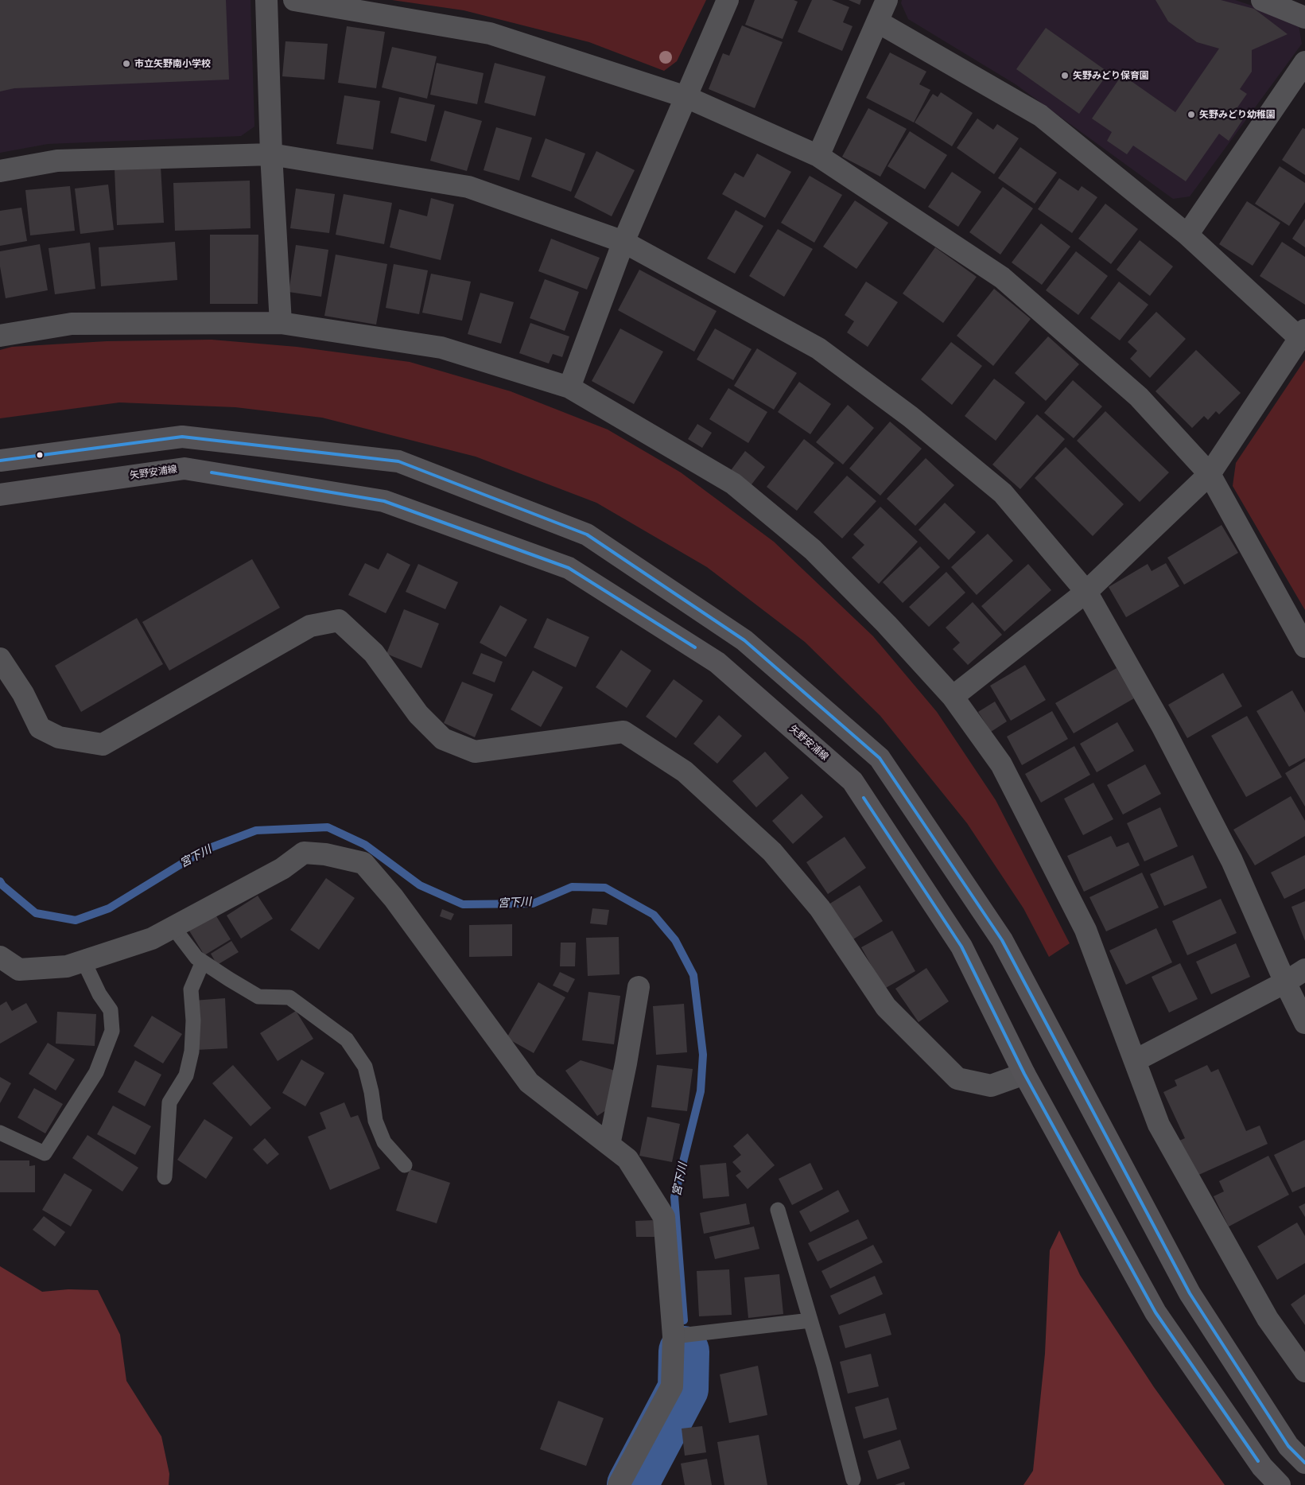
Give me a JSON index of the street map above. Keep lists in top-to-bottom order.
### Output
{
  "streets": {
    "main road": ["矢野安浦線"]
  },
  "water": ["宮下川"],
  "places": ["市立矢野南小学校", "矢野みどり保育園", "矢野みどり幼稚園"]
}
